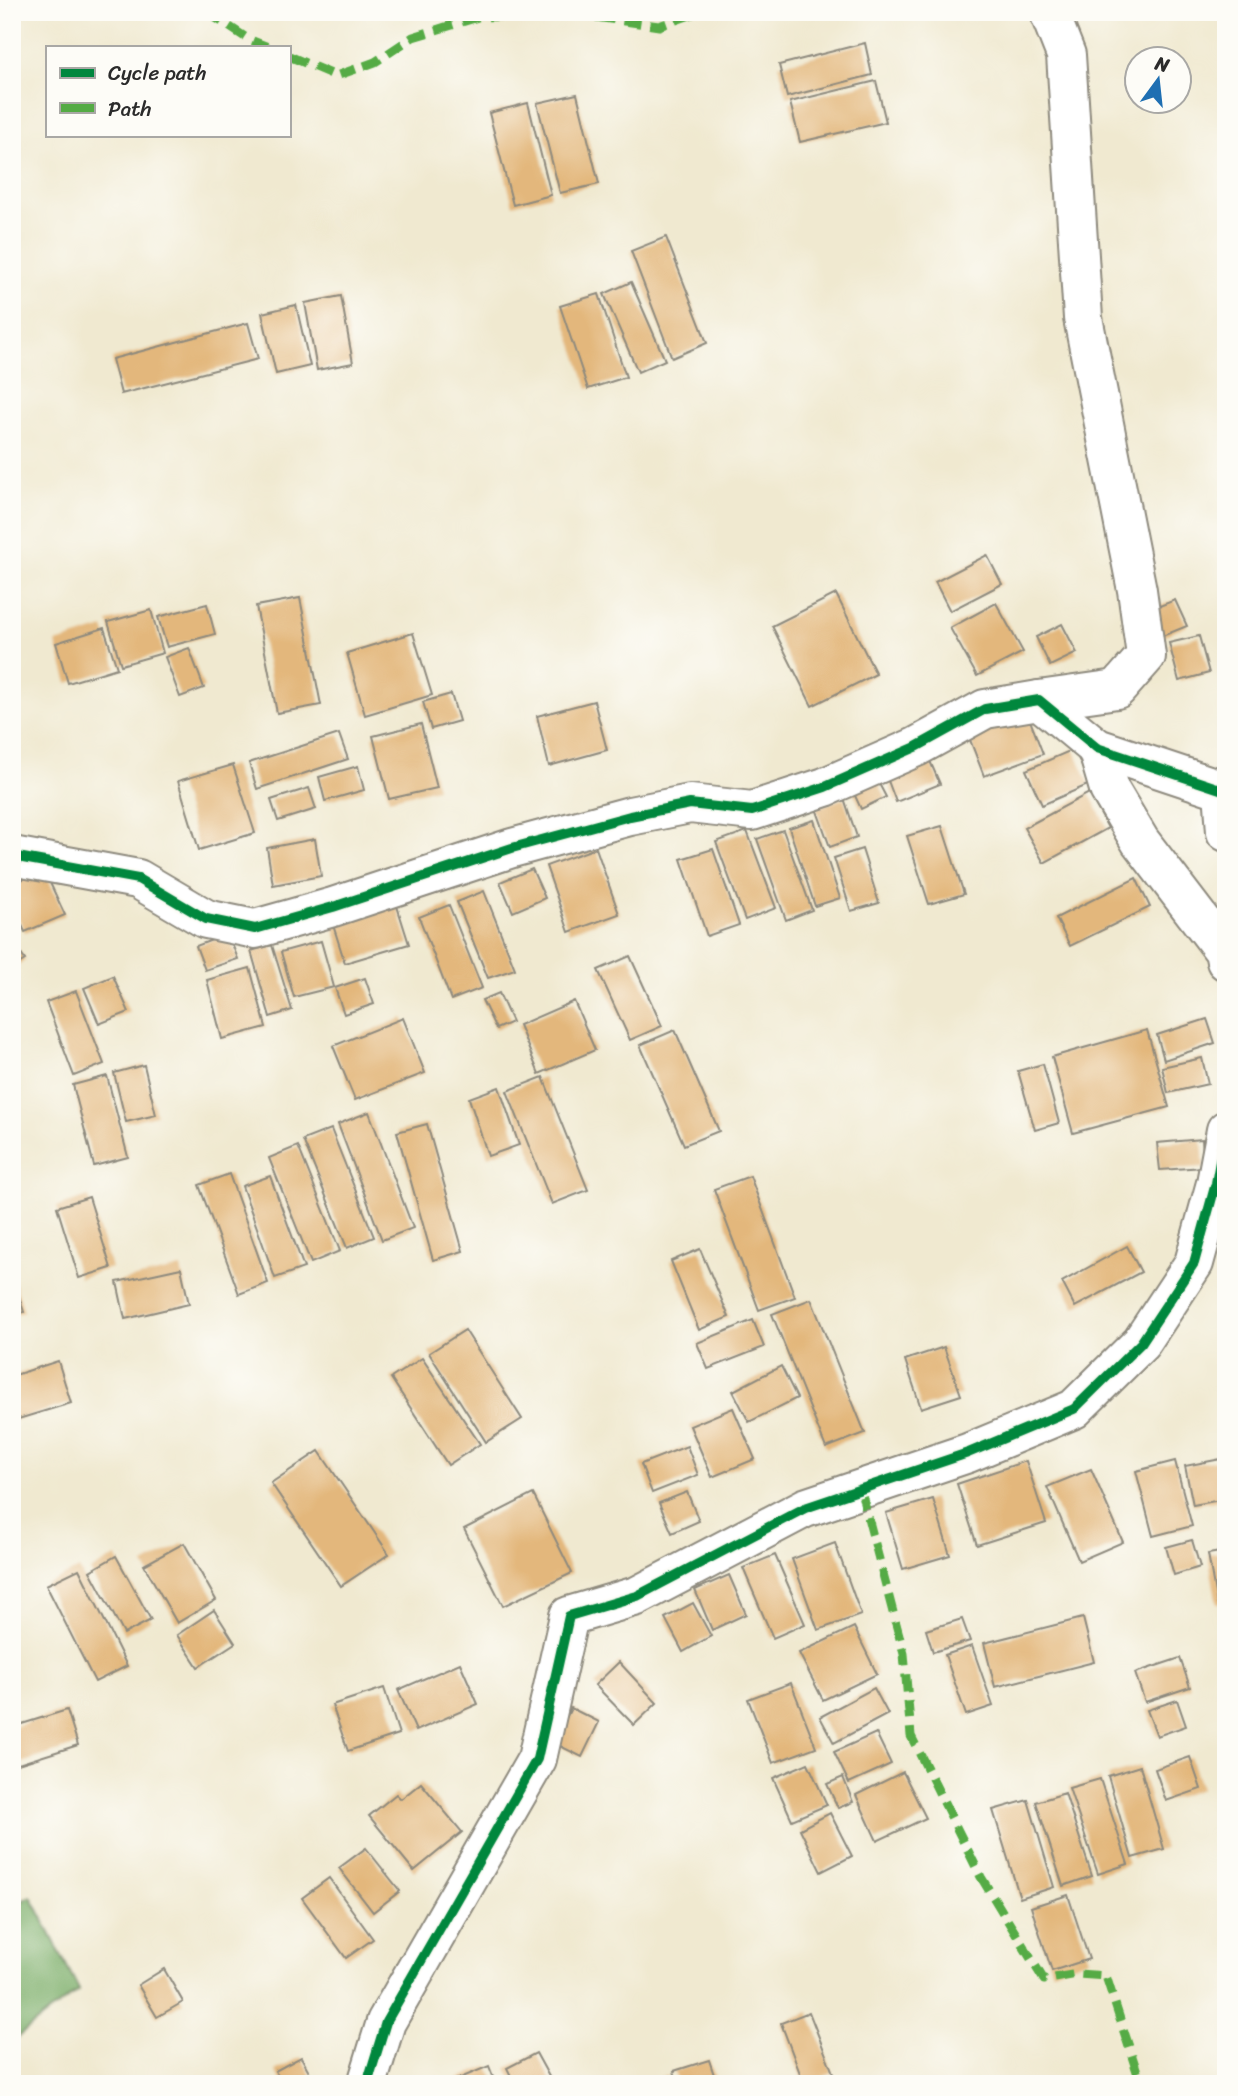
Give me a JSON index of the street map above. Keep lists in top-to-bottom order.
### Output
{
  "legend": ["Cycle path", "Path"],
  "north": "top"
}
